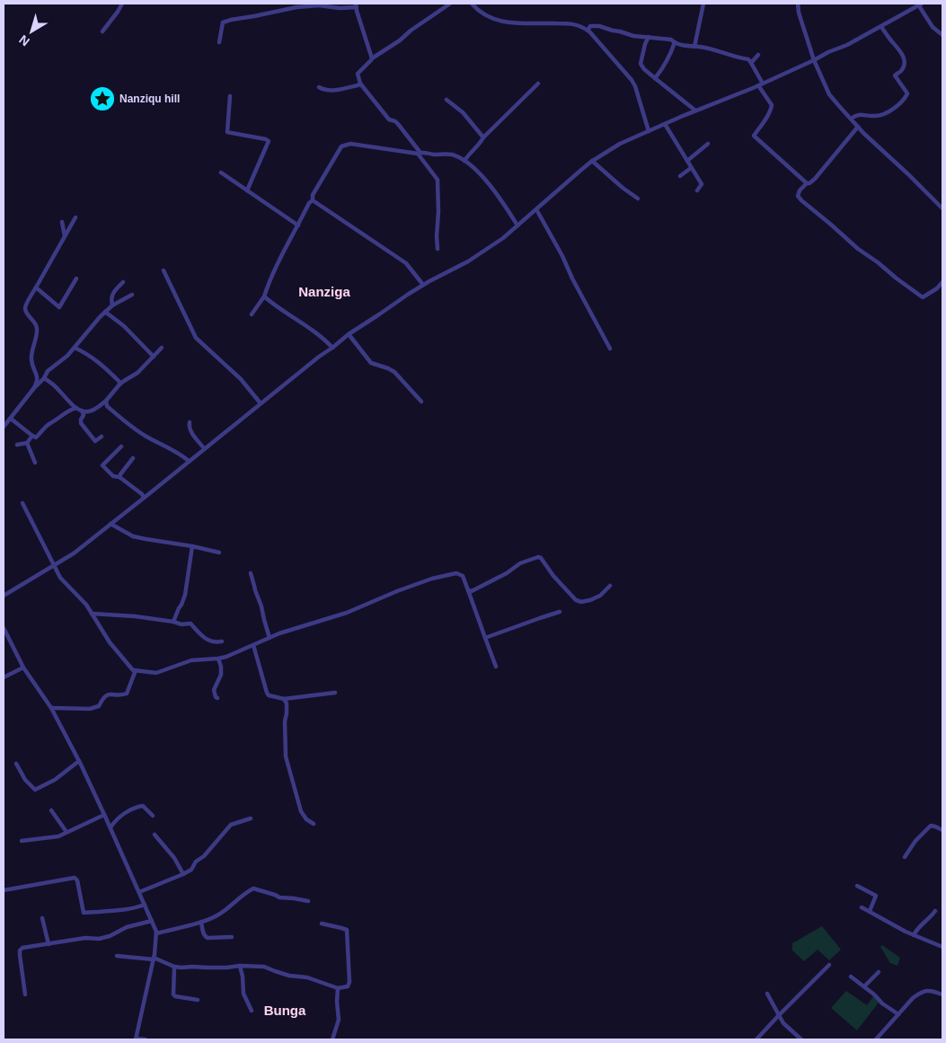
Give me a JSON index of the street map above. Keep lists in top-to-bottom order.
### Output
{
  "districts": ["Nanziga", "Bunga"],
  "places": {
    "place": ["Nanziqu hill"]
  },
  "north": "bottom left"
}
